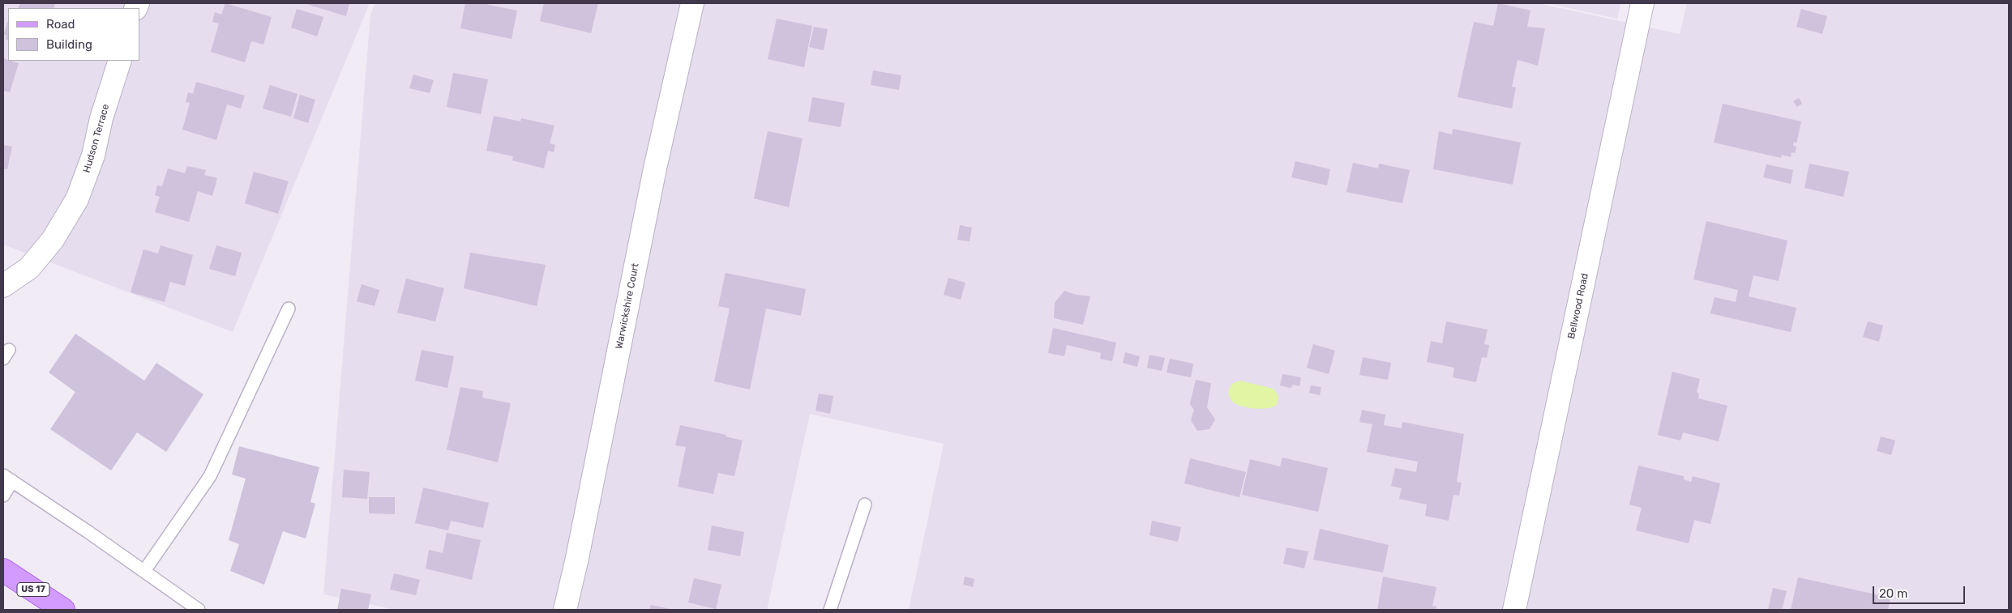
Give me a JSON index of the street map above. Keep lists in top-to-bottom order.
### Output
{
  "streets": {
    "main road": ["US 17"],
    "street": ["Hudson Terrace", "Warwickshire Court", "Bellwood Road"]
  },
  "legend": ["Road", "Building"],
  "scale_bar": "20 m"
}
